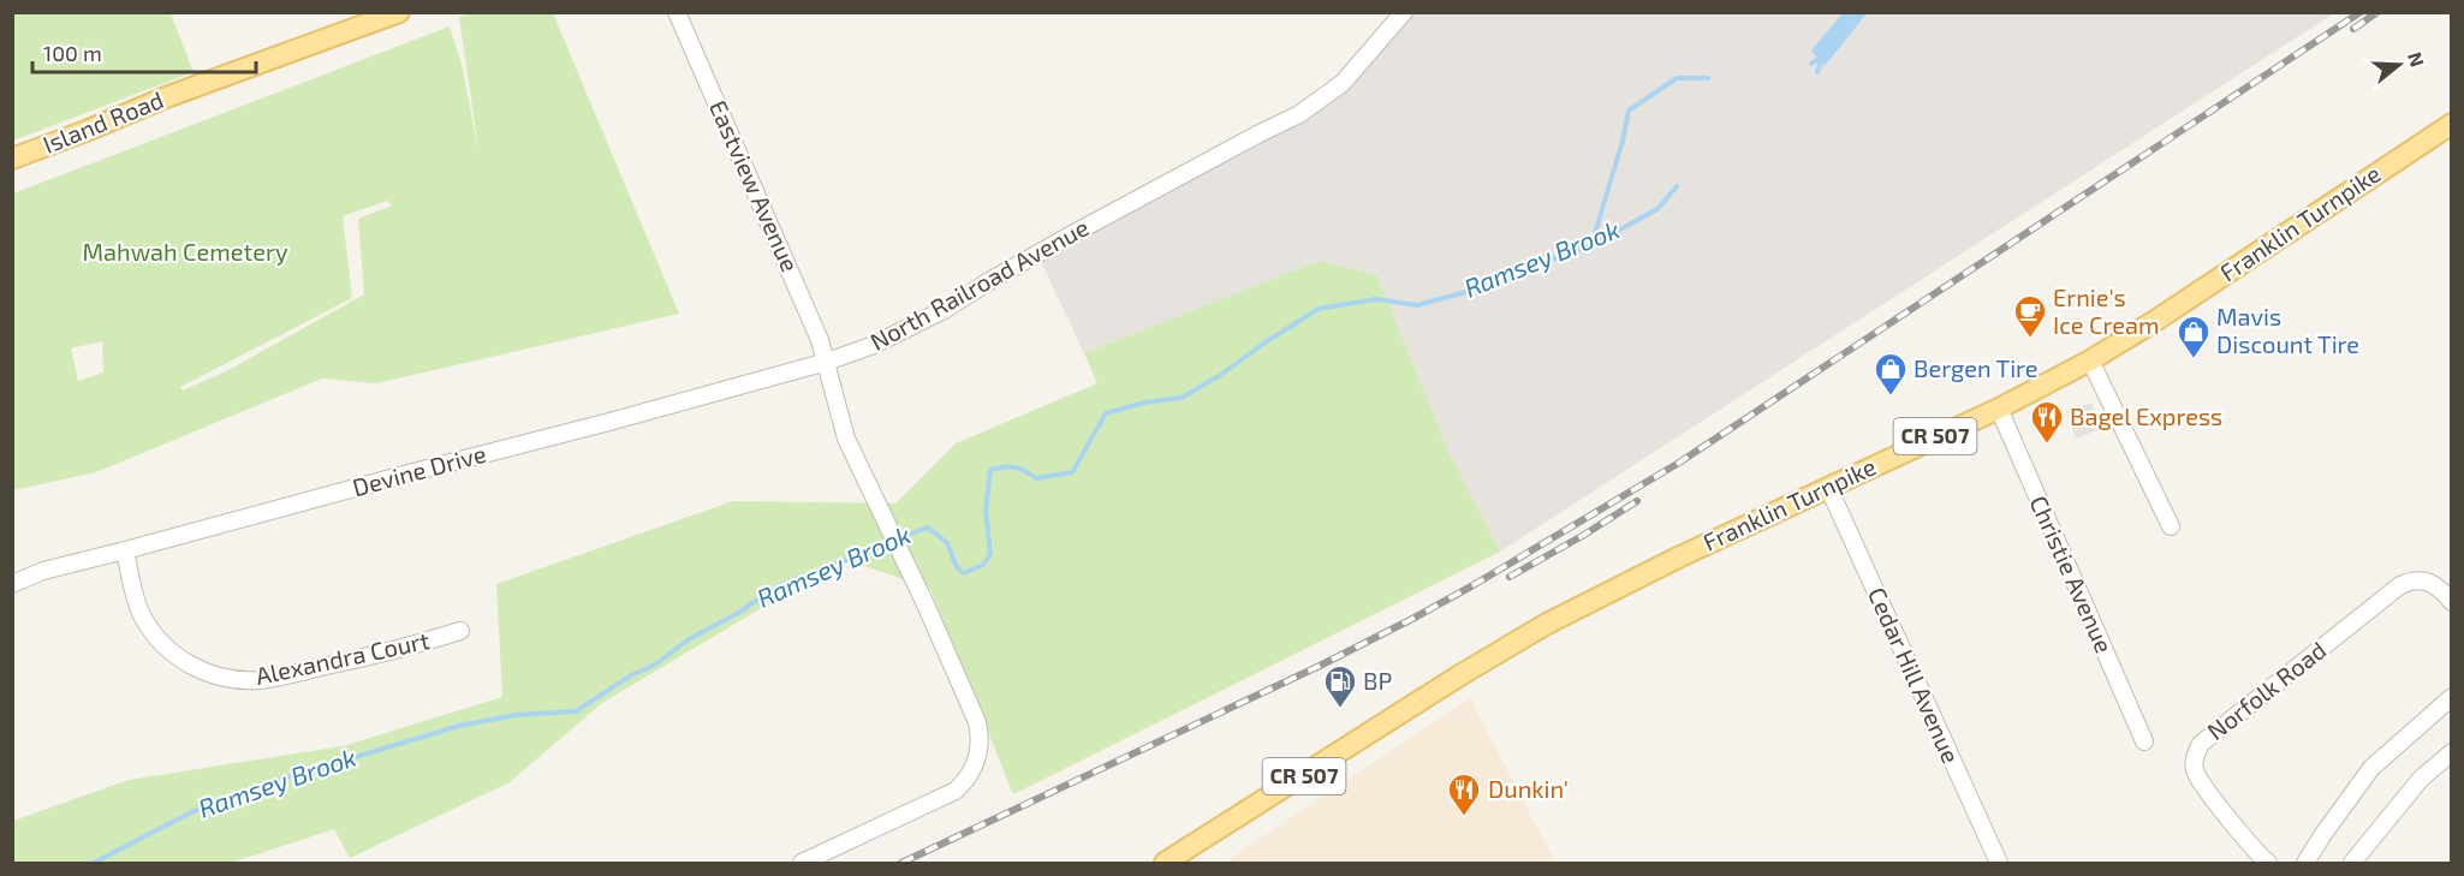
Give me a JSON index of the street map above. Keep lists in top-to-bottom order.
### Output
{
  "streets": {
    "main road": ["Island Road", "Franklin Turnpike", "CR 507"],
    "street": [
      "Eastview Avenue",
      "North Railroad Avenue",
      "Devine Drive",
      "Christie Avenue",
      "Alexandra Court",
      "Cedar Hill Avenue",
      "Norfolk Road"
    ]
  },
  "crossings": [
    ["Eastview Avenue", "North Railroad Avenue"],
    ["Eastview Avenue", "Devine Drive"],
    ["Franklin Turnpike", "Christie Avenue"],
    ["Franklin Turnpike", "Cedar Hill Avenue"],
    ["North Railroad Avenue", "Devine Drive"],
    ["Devine Drive", "Alexandra Court"]
  ],
  "water": ["Ramsey Brook"],
  "parks": ["Mahwah Cemetery"],
  "places": {
    "cafe": ["Ernie's Ice Cream"],
    "shop": ["Mavis Discount Tire", "Bergen Tire"],
    "restaurant": ["Bagel Express", "Dunkin'"],
    "fuel station": ["BP"]
  },
  "scale_bar": "100 m",
  "north": "right"
}
